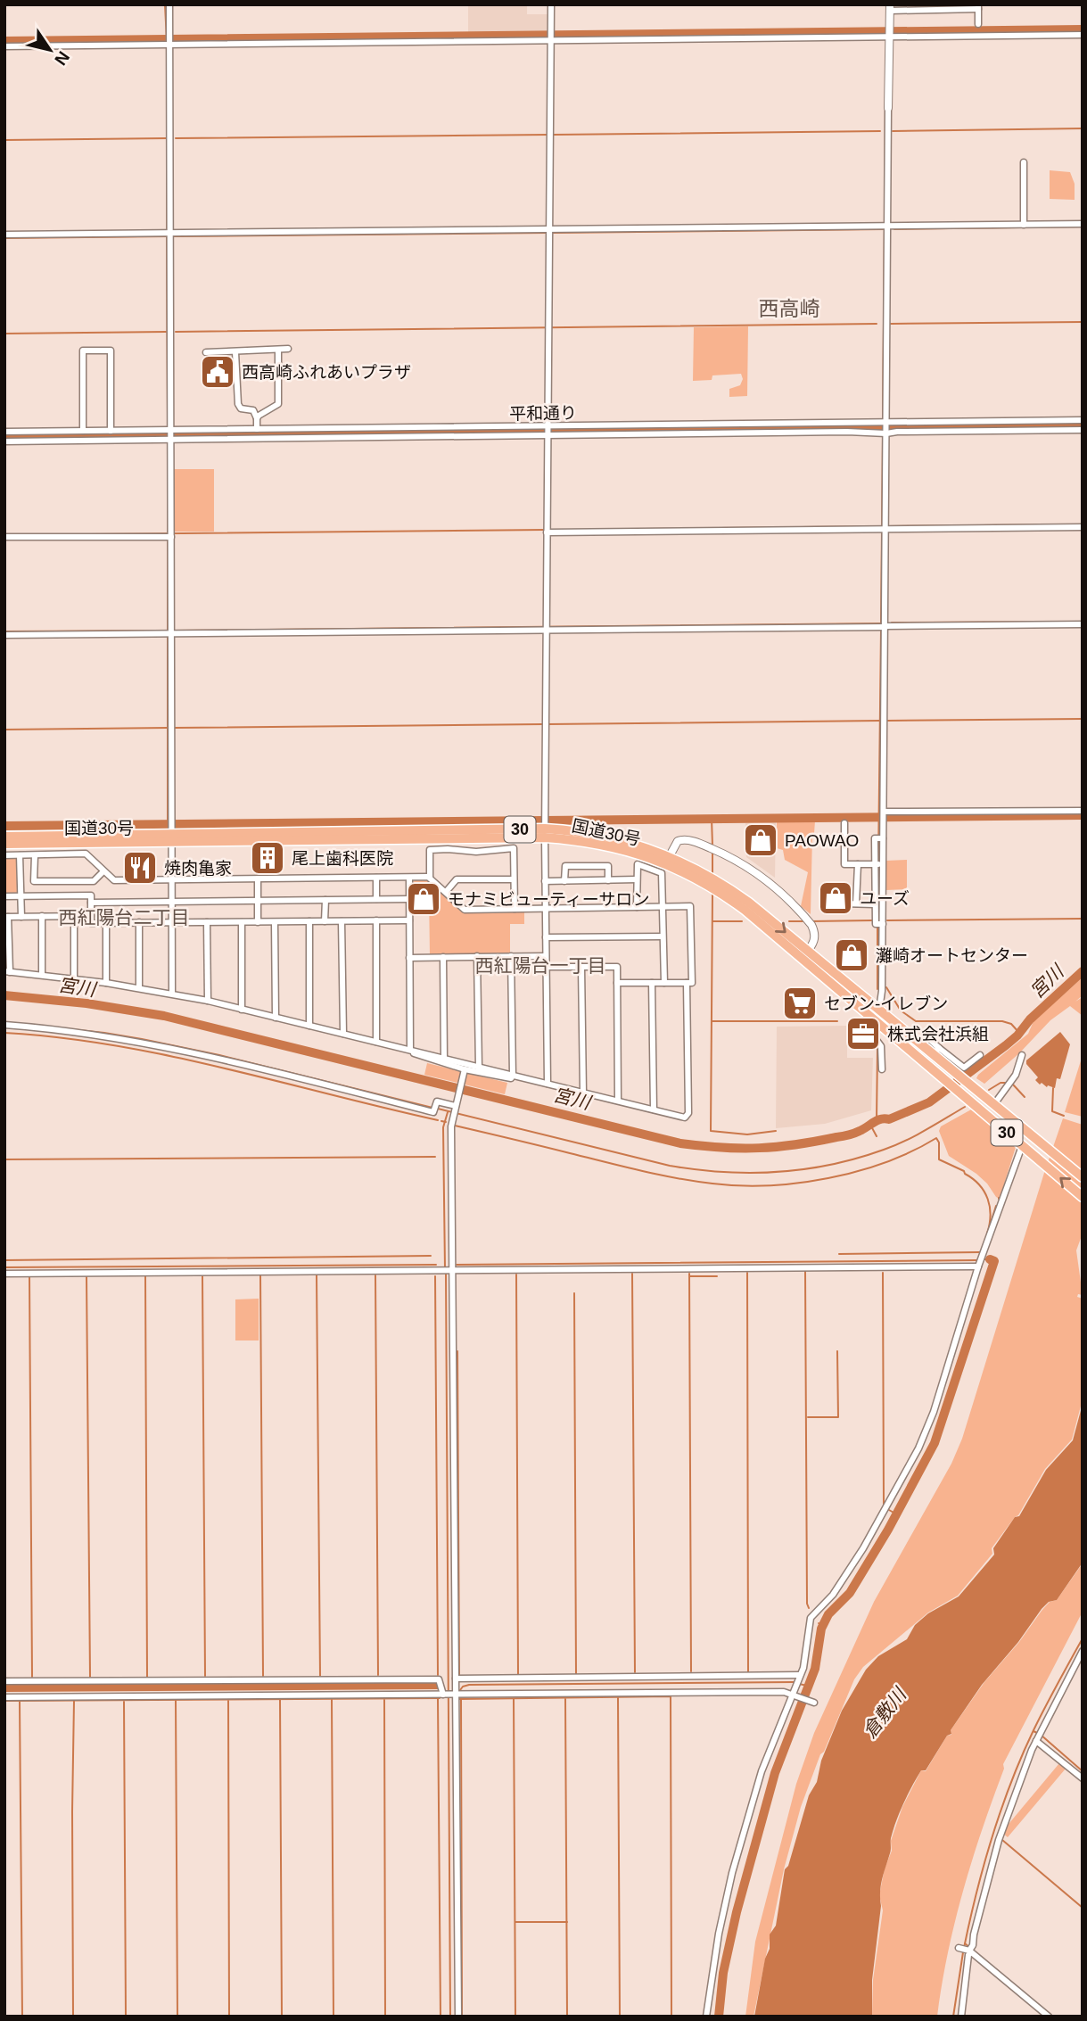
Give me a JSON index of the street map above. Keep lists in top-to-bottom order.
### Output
{
  "streets": {
    "highway": ["国道30号", "30"],
    "street": ["平和通り"]
  },
  "districts": ["西高崎", "西紅陽台二丁目", "西紅陽台一丁目"],
  "water": ["宮川", "倉敷川"],
  "places": {
    "public building": ["西高崎ふれあいプラザ"],
    "shop": [
      "PAOWAO",
      "ユーズ",
      "モナミビューティーサロン",
      "灘崎オートセンター"
    ],
    "building": ["尾上歯科医院"],
    "restaurant": ["焼肉亀家"],
    "supermarket": ["セブン-イレブン"],
    "office": ["株式会社浜組"]
  },
  "north": "bottom right"
}
